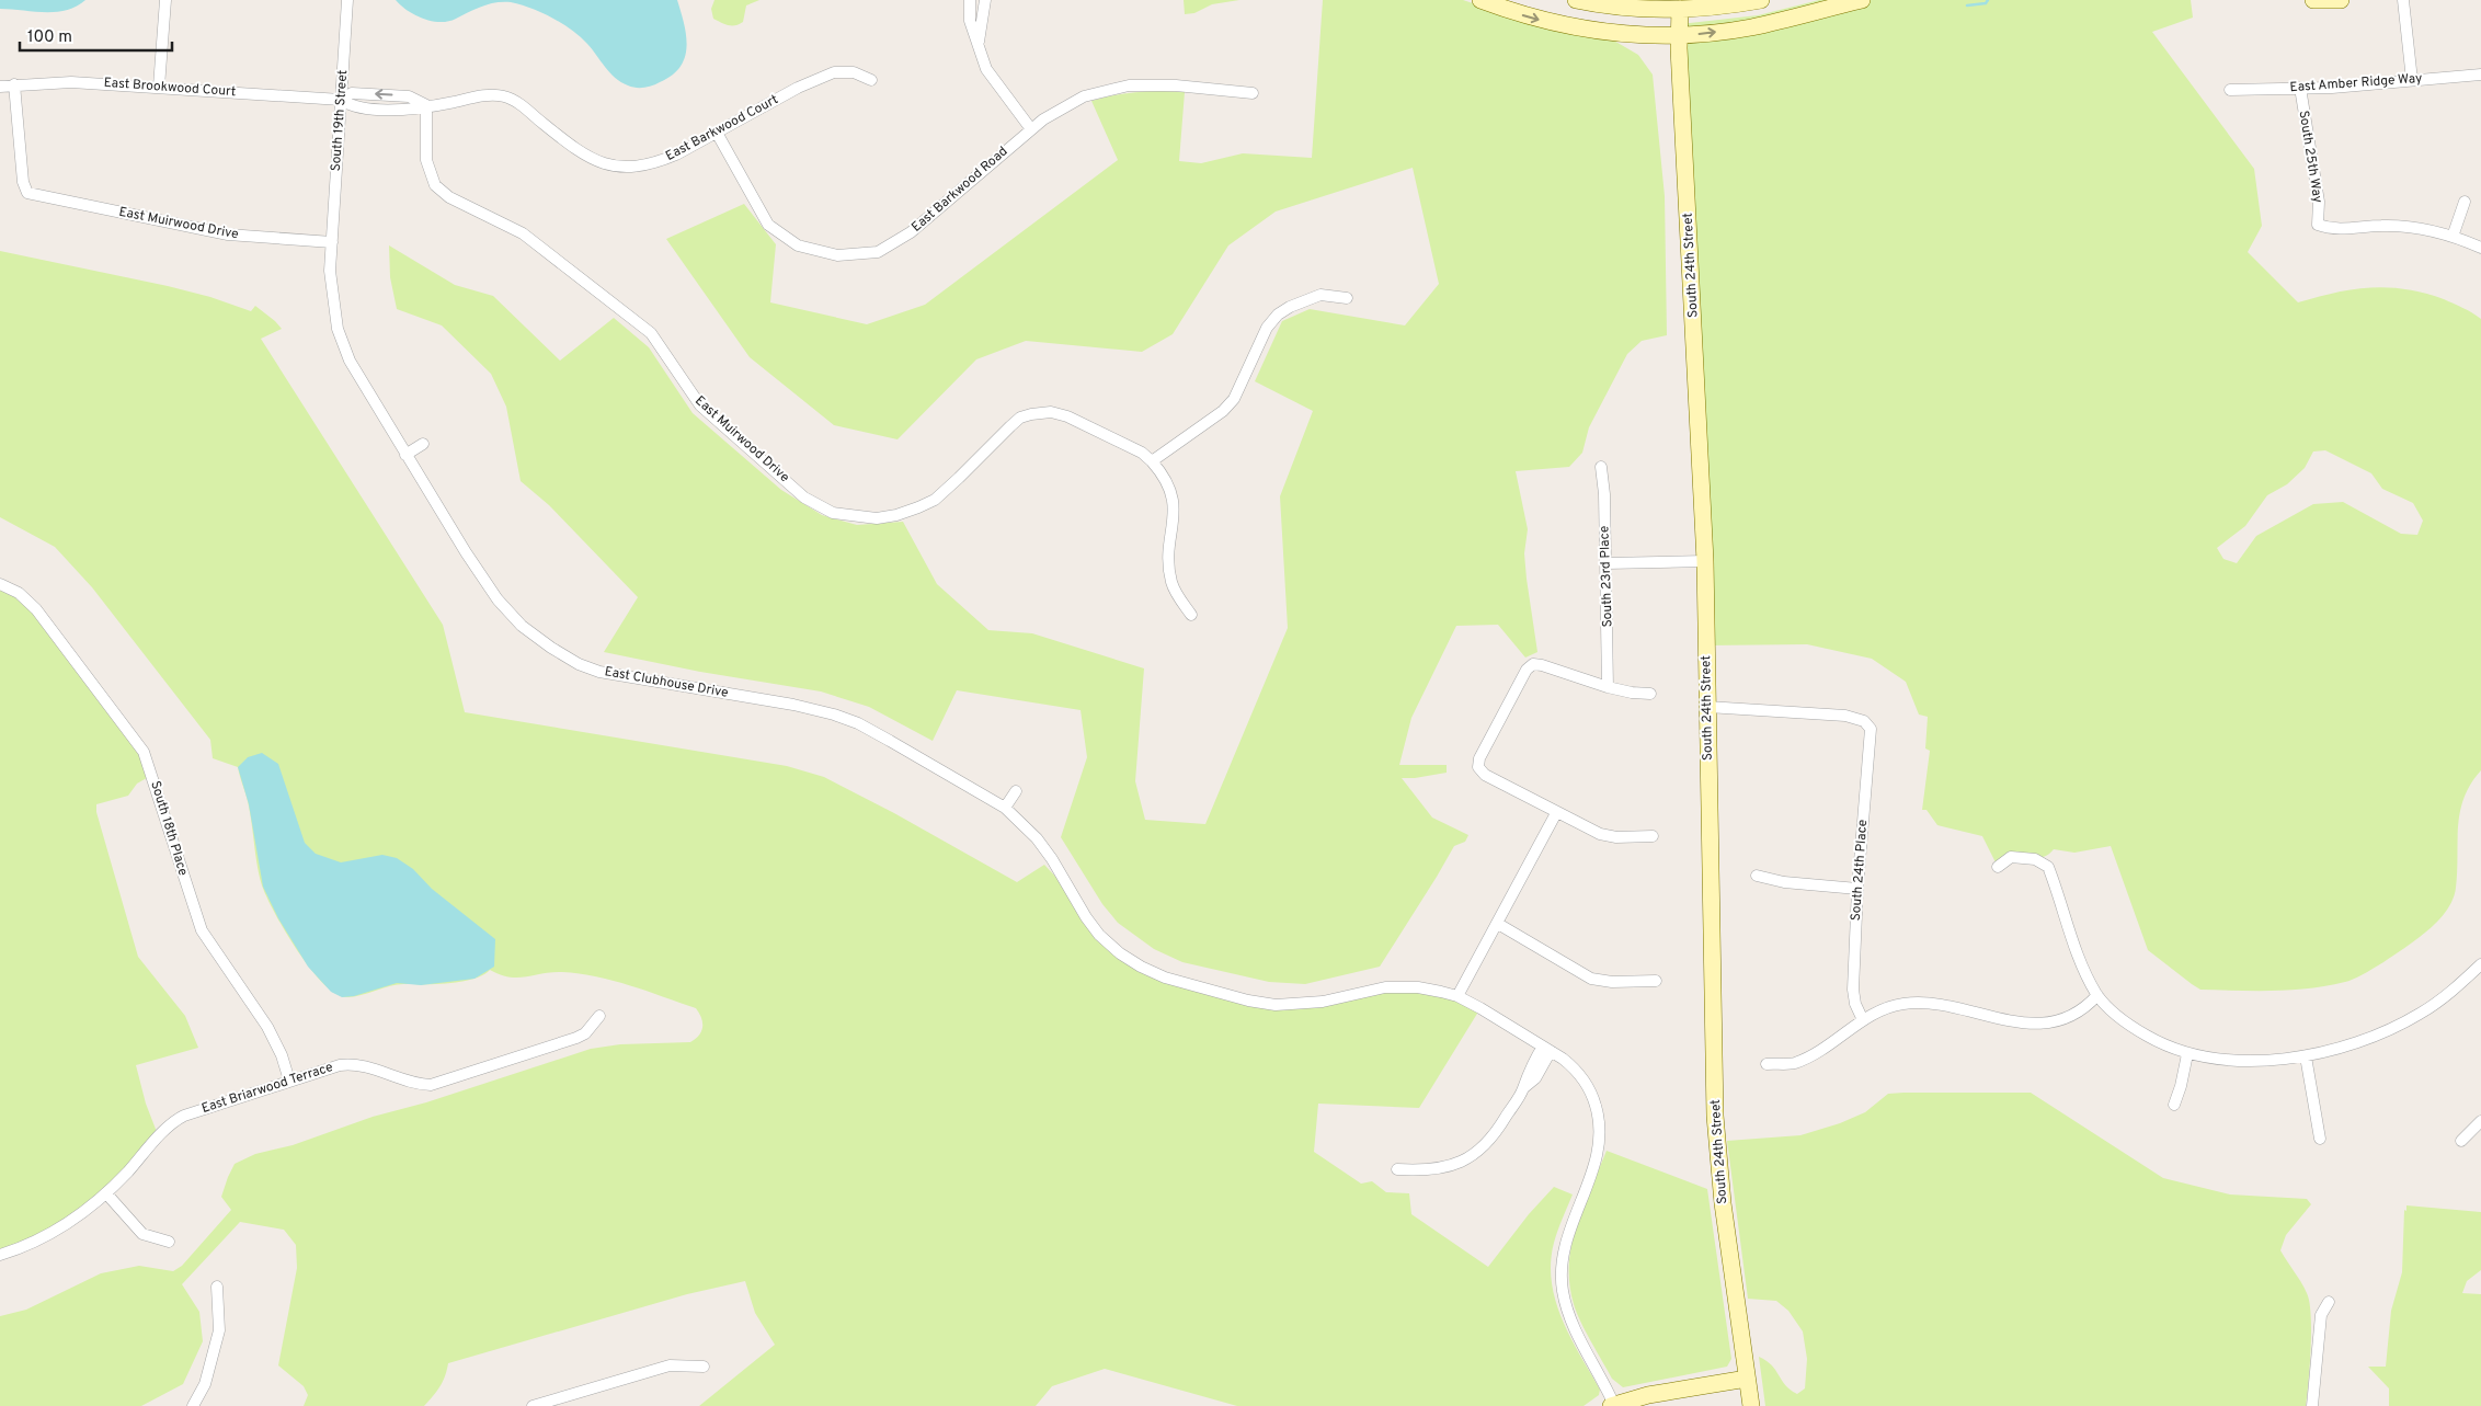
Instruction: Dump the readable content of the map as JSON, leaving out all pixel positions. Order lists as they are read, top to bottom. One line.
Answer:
{"streets":{"street":["East Amber Ridge Way","East Brookwood Court","South 19th Street","East Barkwood Court","South 25th Way","East Barkwood Road","East Muirwood Drive","South 24th Street","South 23rd Place","East Clubhouse Drive","South 18th Place","South 24th Place","East Briarwood Terrace"]},"crossings":[["East Amber Ridge Way","South 25th Way"],["East Brookwood Court","South 19th Street"],["East Brookwood Court","East Barkwood Court"],["East Brookwood Court","East Muirwood Drive"],["South 19th Street","East Barkwood Court"],["South 19th Street","East Muirwood Drive"],["South 19th Street","East Clubhouse Drive"],["East Barkwood Court","East Barkwood Road"],["East Barkwood Court","East Muirwood Drive"],["East Muirwood Drive","East Clubhouse Drive"],["South 24th Street","South 24th Place"],["South 18th Place","East Briarwood Terrace"]],"scale_bar":"100 m"}
